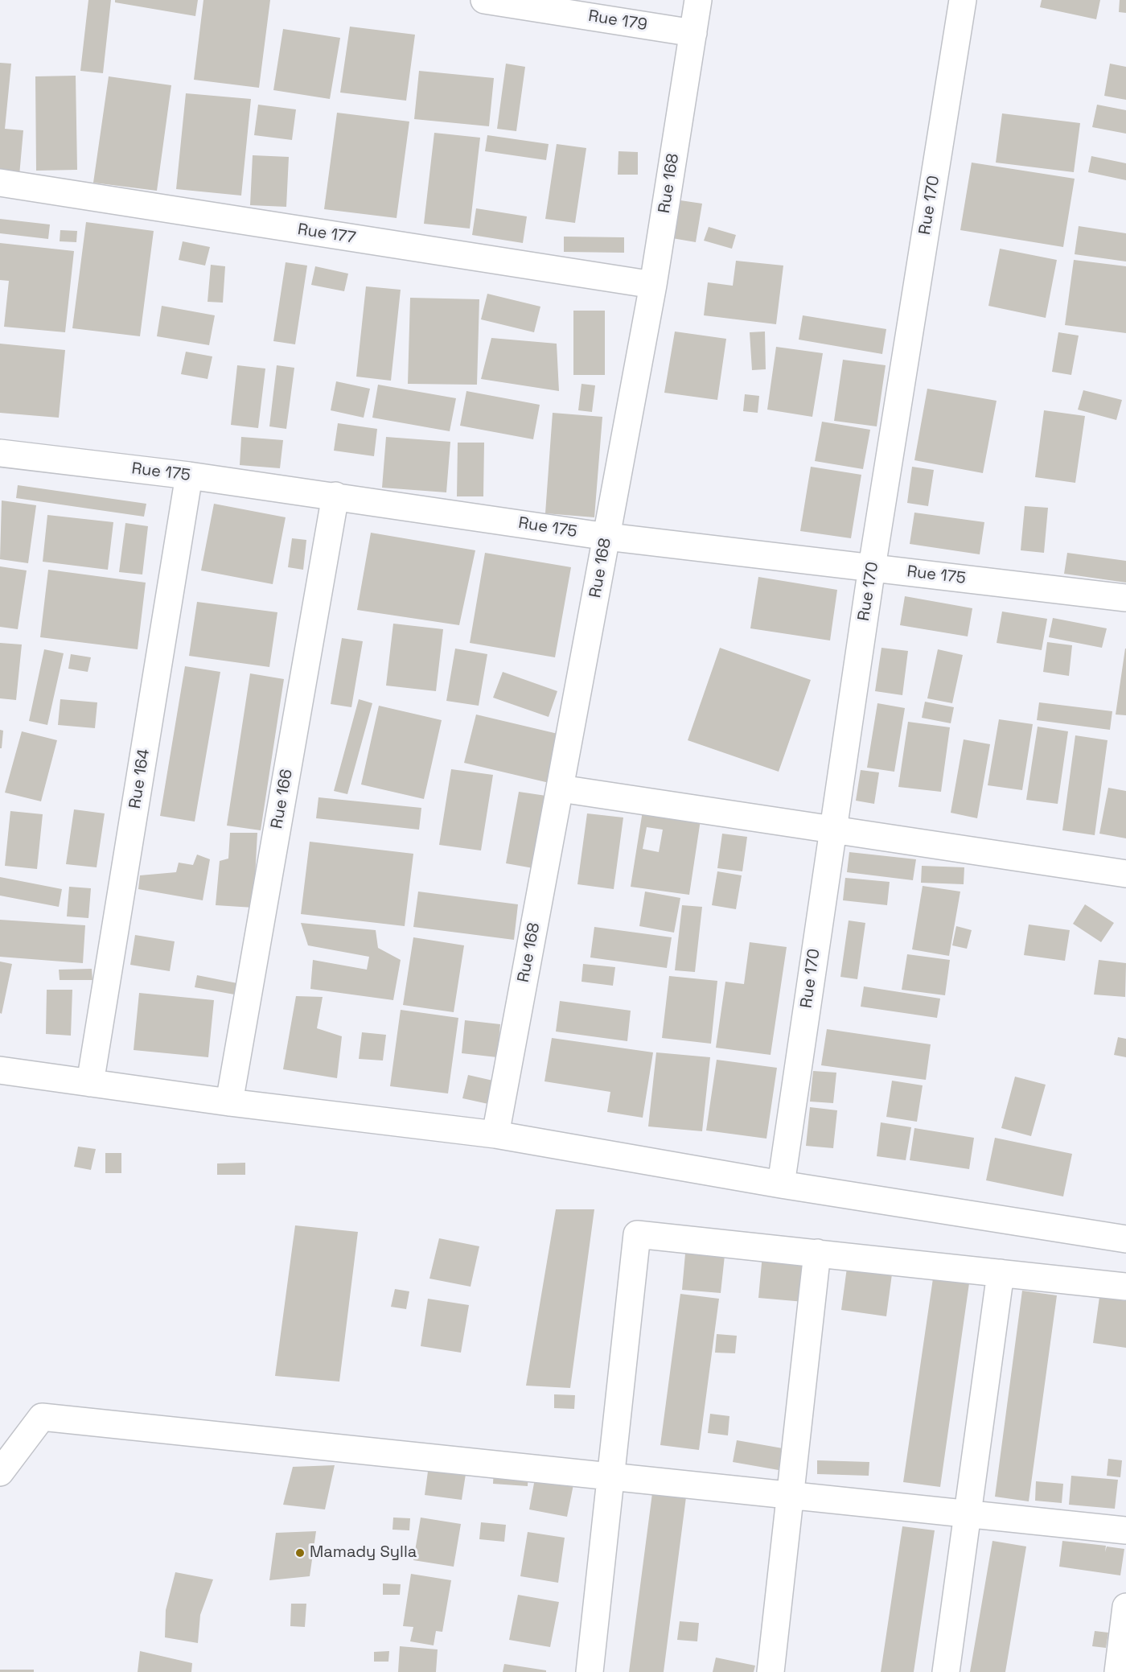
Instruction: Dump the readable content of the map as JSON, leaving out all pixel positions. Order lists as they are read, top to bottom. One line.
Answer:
{"streets":{"street":["Rue 179","Rue 168","Rue 170","Rue 177","Rue 175","Rue 164","Rue 166"]},"crossings":[["Rue 179","Rue 168"],["Rue 168","Rue 177"],["Rue 168","Rue 175"],["Rue 170","Rue 175"],["Rue 175","Rue 164"],["Rue 175","Rue 166"]],"places":["Mamady Sylla"]}
